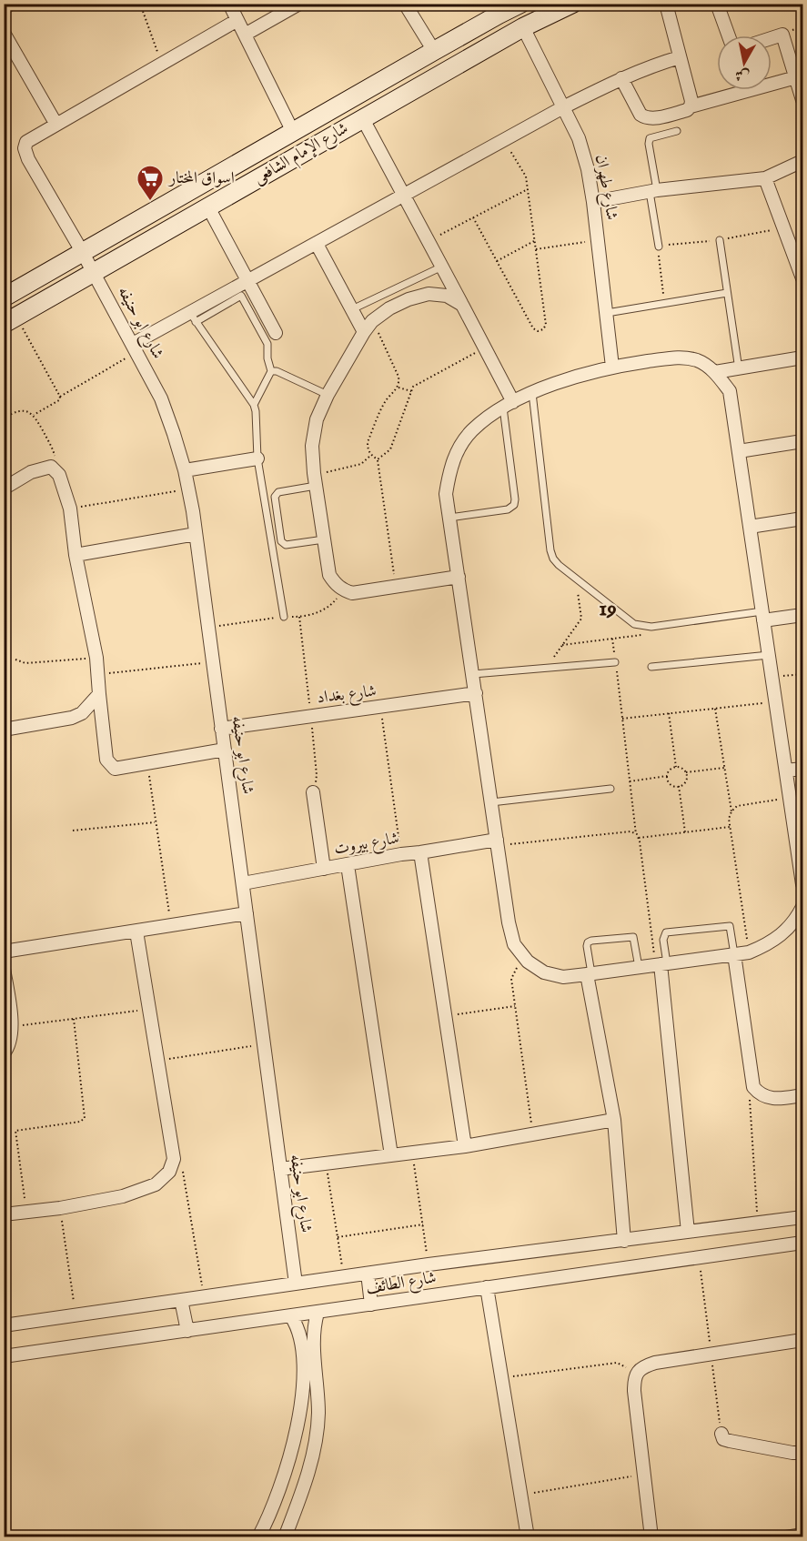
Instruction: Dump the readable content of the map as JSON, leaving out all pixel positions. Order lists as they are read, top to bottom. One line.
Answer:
{"streets":{"street":["شارع الإمام الشافعى","شارع طهران","شارع ابو حنيفه","شارع بغداد","شارع بيروت","شارع الطائف"]},"crossings":[["شارع الإمام الشافعى","شارع طهران"],["شارع الإمام الشافعى","شارع ابو حنيفه"],["شارع ابو حنيفه","شارع بغداد"],["شارع ابو حنيفه","شارع بيروت"],["شارع ابو حنيفه","شارع الطائف"]],"districts":["19"],"places":{"supermarket":["اسواق المختار"]},"north":"bottom"}
